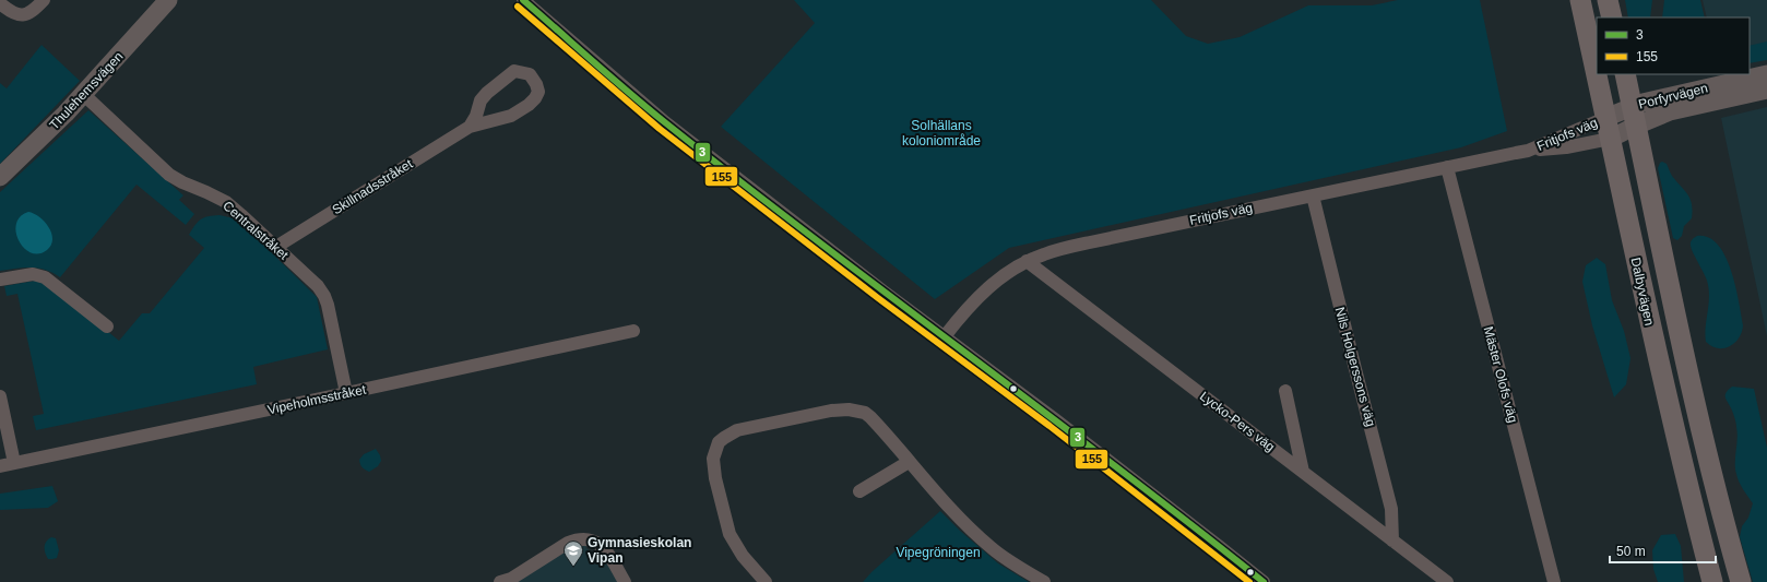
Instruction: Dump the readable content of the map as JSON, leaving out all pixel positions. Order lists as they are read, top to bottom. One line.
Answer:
{"streets":{"main road":["Dalbyvägen"],"street":["Thulehemsvägen","Porfyrvägen","Fritjofs väg","Skillnadsstråket","Centralstråket","Nils Holgerssons väg","Mäster Olofs väg","Vipeholmsstråket","Lycko-Pers väg"]},"crossings":[["Thulehemsvägen","Centralstråket"],["Porfyrvägen","Fritjofs väg"],["Porfyrvägen","Dalbyvägen"],["Fritjofs väg","Dalbyvägen"],["Fritjofs väg","Nils Holgerssons väg"],["Fritjofs väg","Mäster Olofs väg"],["Fritjofs väg","Lycko-Pers väg"],["Skillnadsstråket","Centralstråket"],["Centralstråket","Vipeholmsstråket"],["Nils Holgerssons väg","Lycko-Pers väg"]],"parks":["Solhällans koloniområde","Vipegröningen"],"places":{"school or university":["Gymnasieskolan Vipan"]},"lines":["transit line 3","transit line 155"],"legend":["3","155"],"scale_bar":"50 m"}
